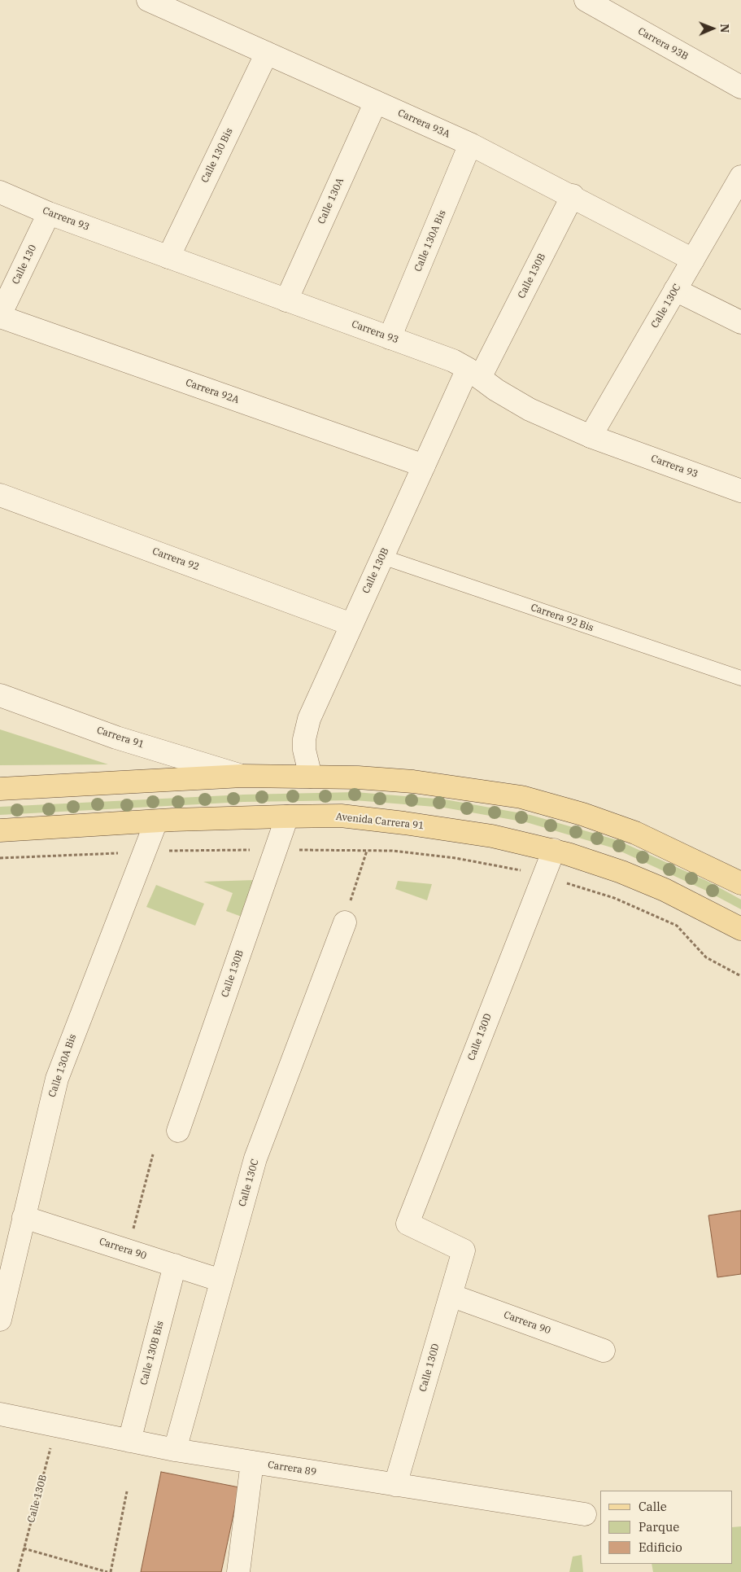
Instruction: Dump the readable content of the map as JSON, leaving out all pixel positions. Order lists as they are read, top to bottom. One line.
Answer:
{"streets":{"main road":["Avenida Carrera 91"],"street":["Carrera 93B","Carrera 93A","Calle 130 Bis","Calle 130A","Carrera 93","Calle 130A Bis","Calle 130","Calle 130B","Calle 130C","Carrera 92A","Carrera 92","Carrera 91","Calle 130D","Carrera 90","Calle 130B Bis","Carrera 89"],"lane":["Carrera 92 Bis"]},"crossings":[["Carrera 93A","Calle 130 Bis"],["Carrera 93A","Calle 130A"],["Carrera 93A","Calle 130A Bis"],["Carrera 93A","Calle 130B"],["Carrera 93A","Calle 130C"],["Calle 130 Bis","Carrera 93"],["Calle 130A","Carrera 93"],["Carrera 93","Calle 130A Bis"],["Carrera 93","Calle 130"],["Carrera 93","Calle 130B"],["Carrera 93","Calle 130C"],["Calle 130A Bis","Avenida Carrera 91"],["Calle 130A Bis","Carrera 90"],["Calle 130","Carrera 92A"],["Calle 130B","Carrera 92A"],["Calle 130B","Carrera 92"],["Calle 130B","Carrera 92 Bis"],["Calle 130B","Avenida Carrera 91"],["Calle 130B","Carrera 89"],["Calle 130C","Carrera 90"],["Calle 130C","Carrera 89"],["Avenida Carrera 91","Calle 130D"],["Calle 130D","Carrera 90"],["Calle 130D","Carrera 89"],["Carrera 90","Calle 130B Bis"],["Calle 130B Bis","Carrera 89"]],"legend":["Calle","Parque","Edificio"],"north":"right"}
